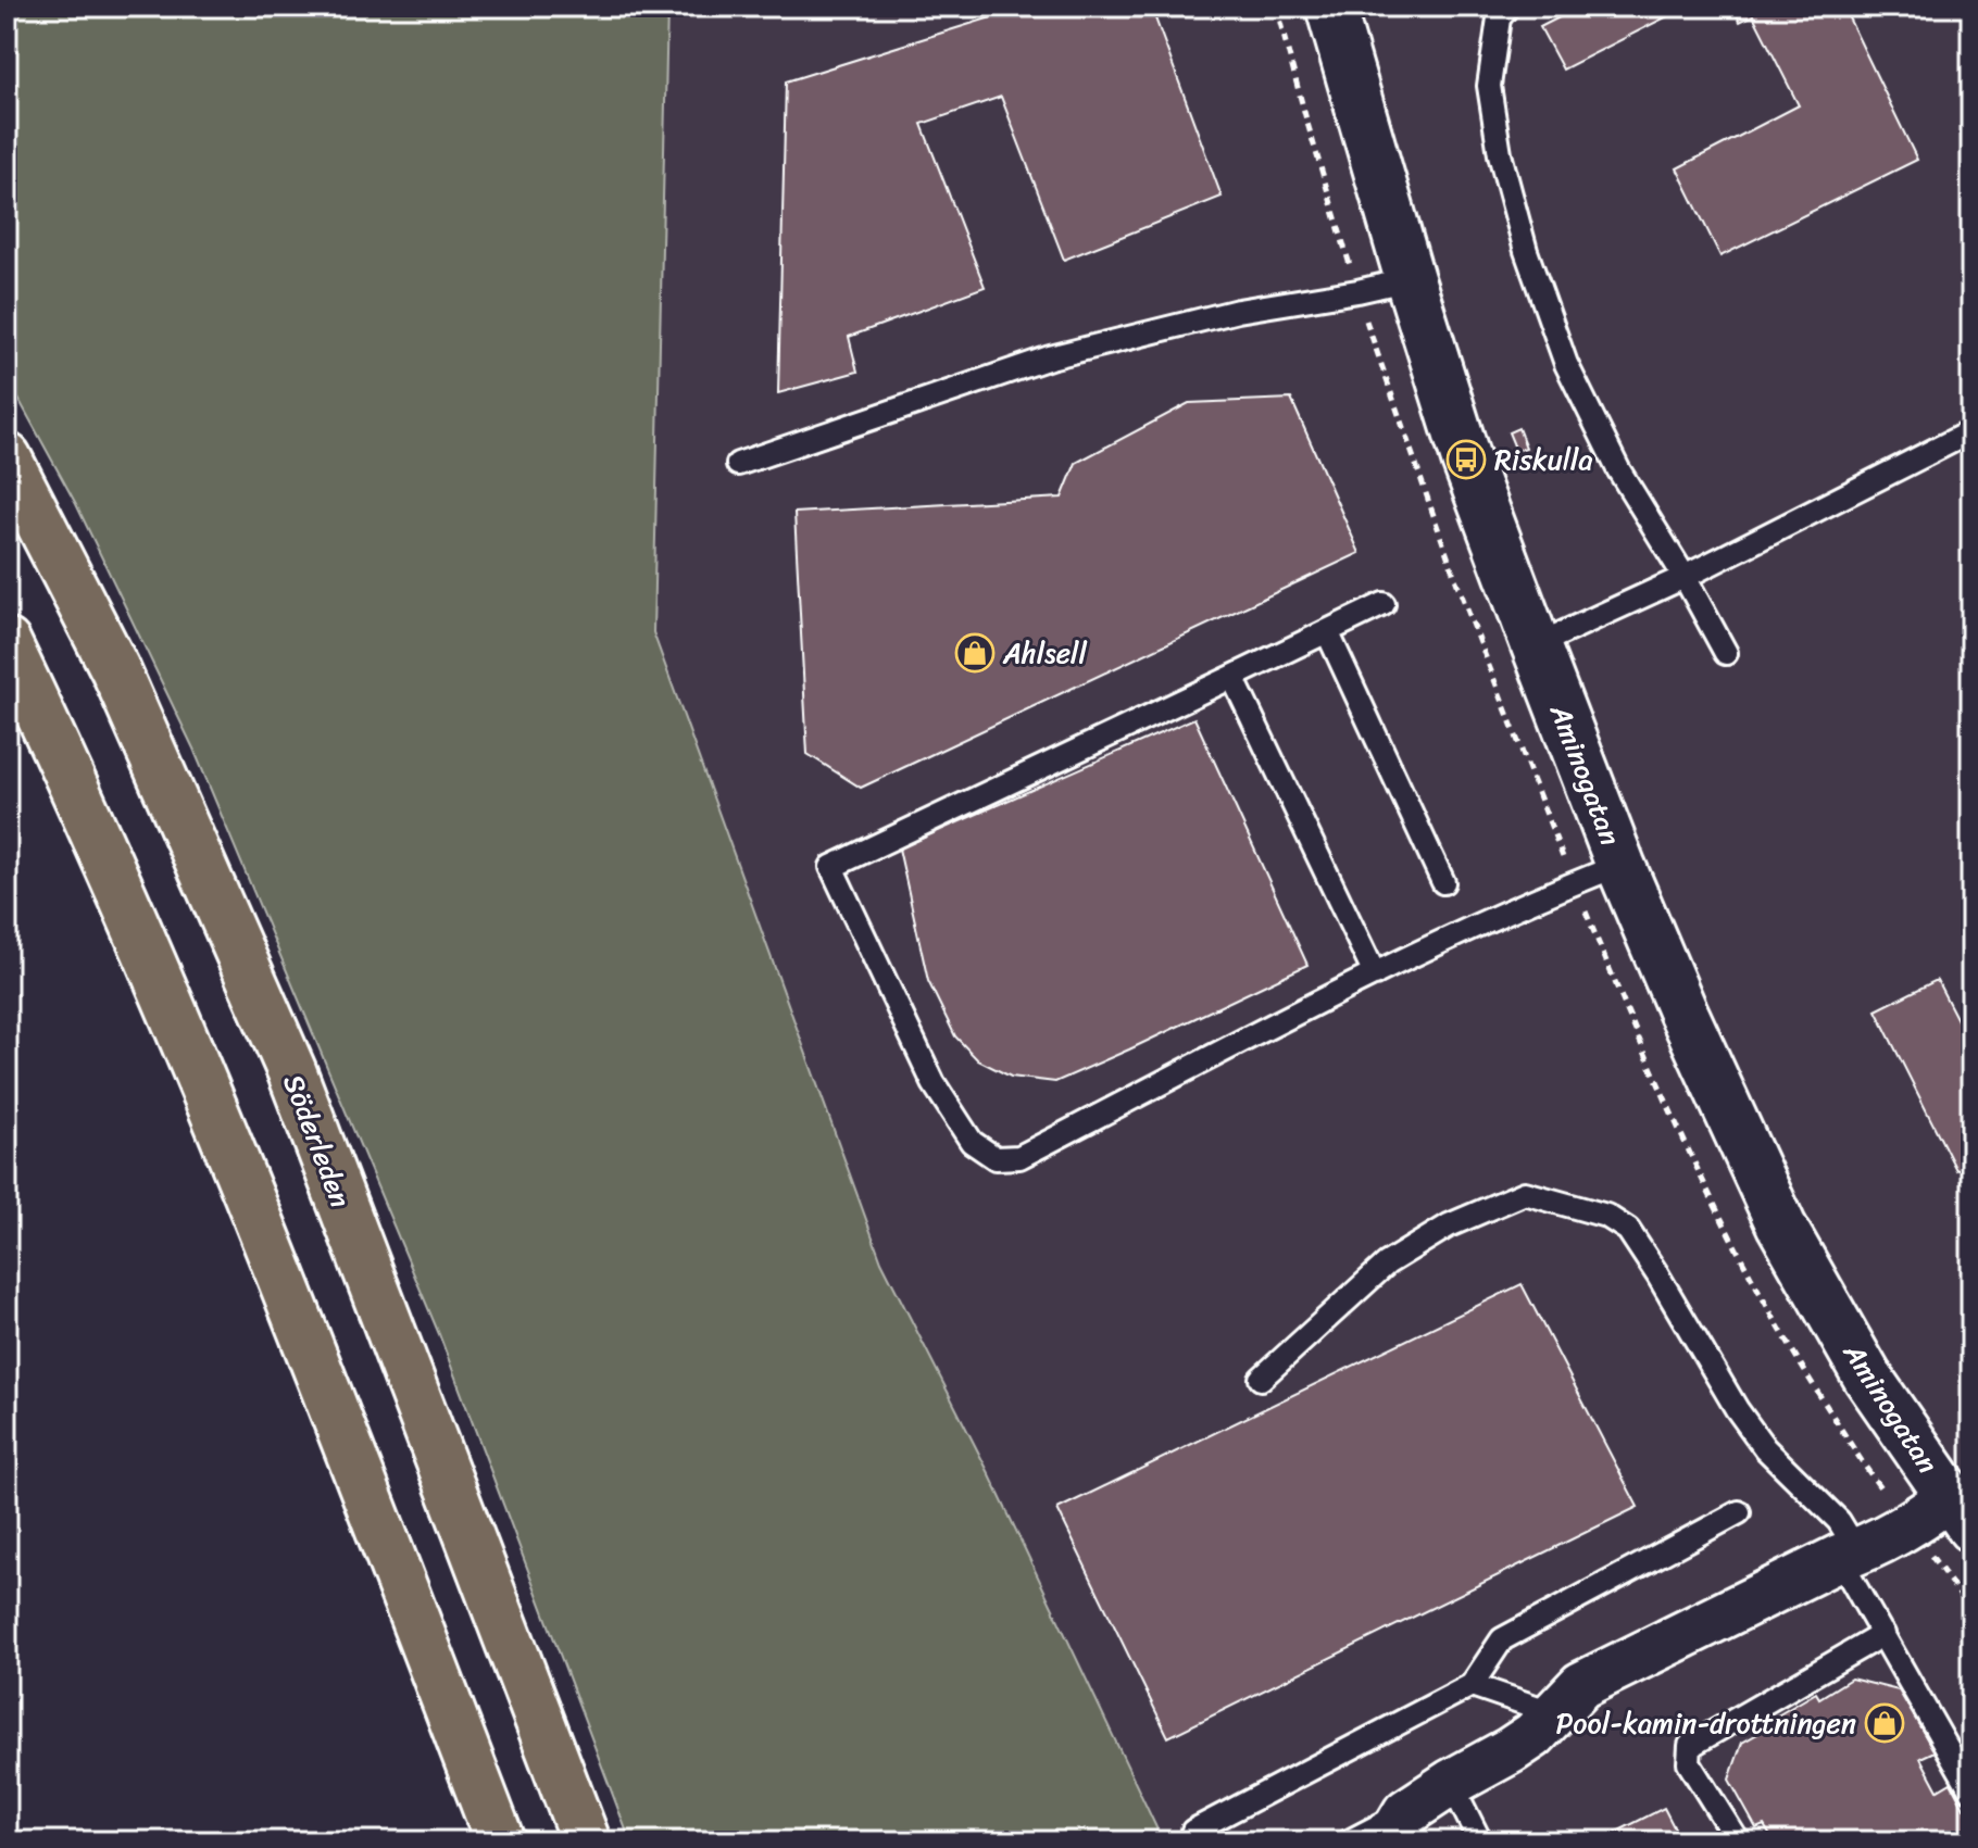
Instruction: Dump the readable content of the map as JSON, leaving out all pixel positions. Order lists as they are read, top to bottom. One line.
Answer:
{"streets":{"highway":["Söderleden"],"street":["Aminogatan"]},"places":{"bus stop":["Riskulla"],"shop":["Ahlsell","Pool-kamin-drottningen"]}}
